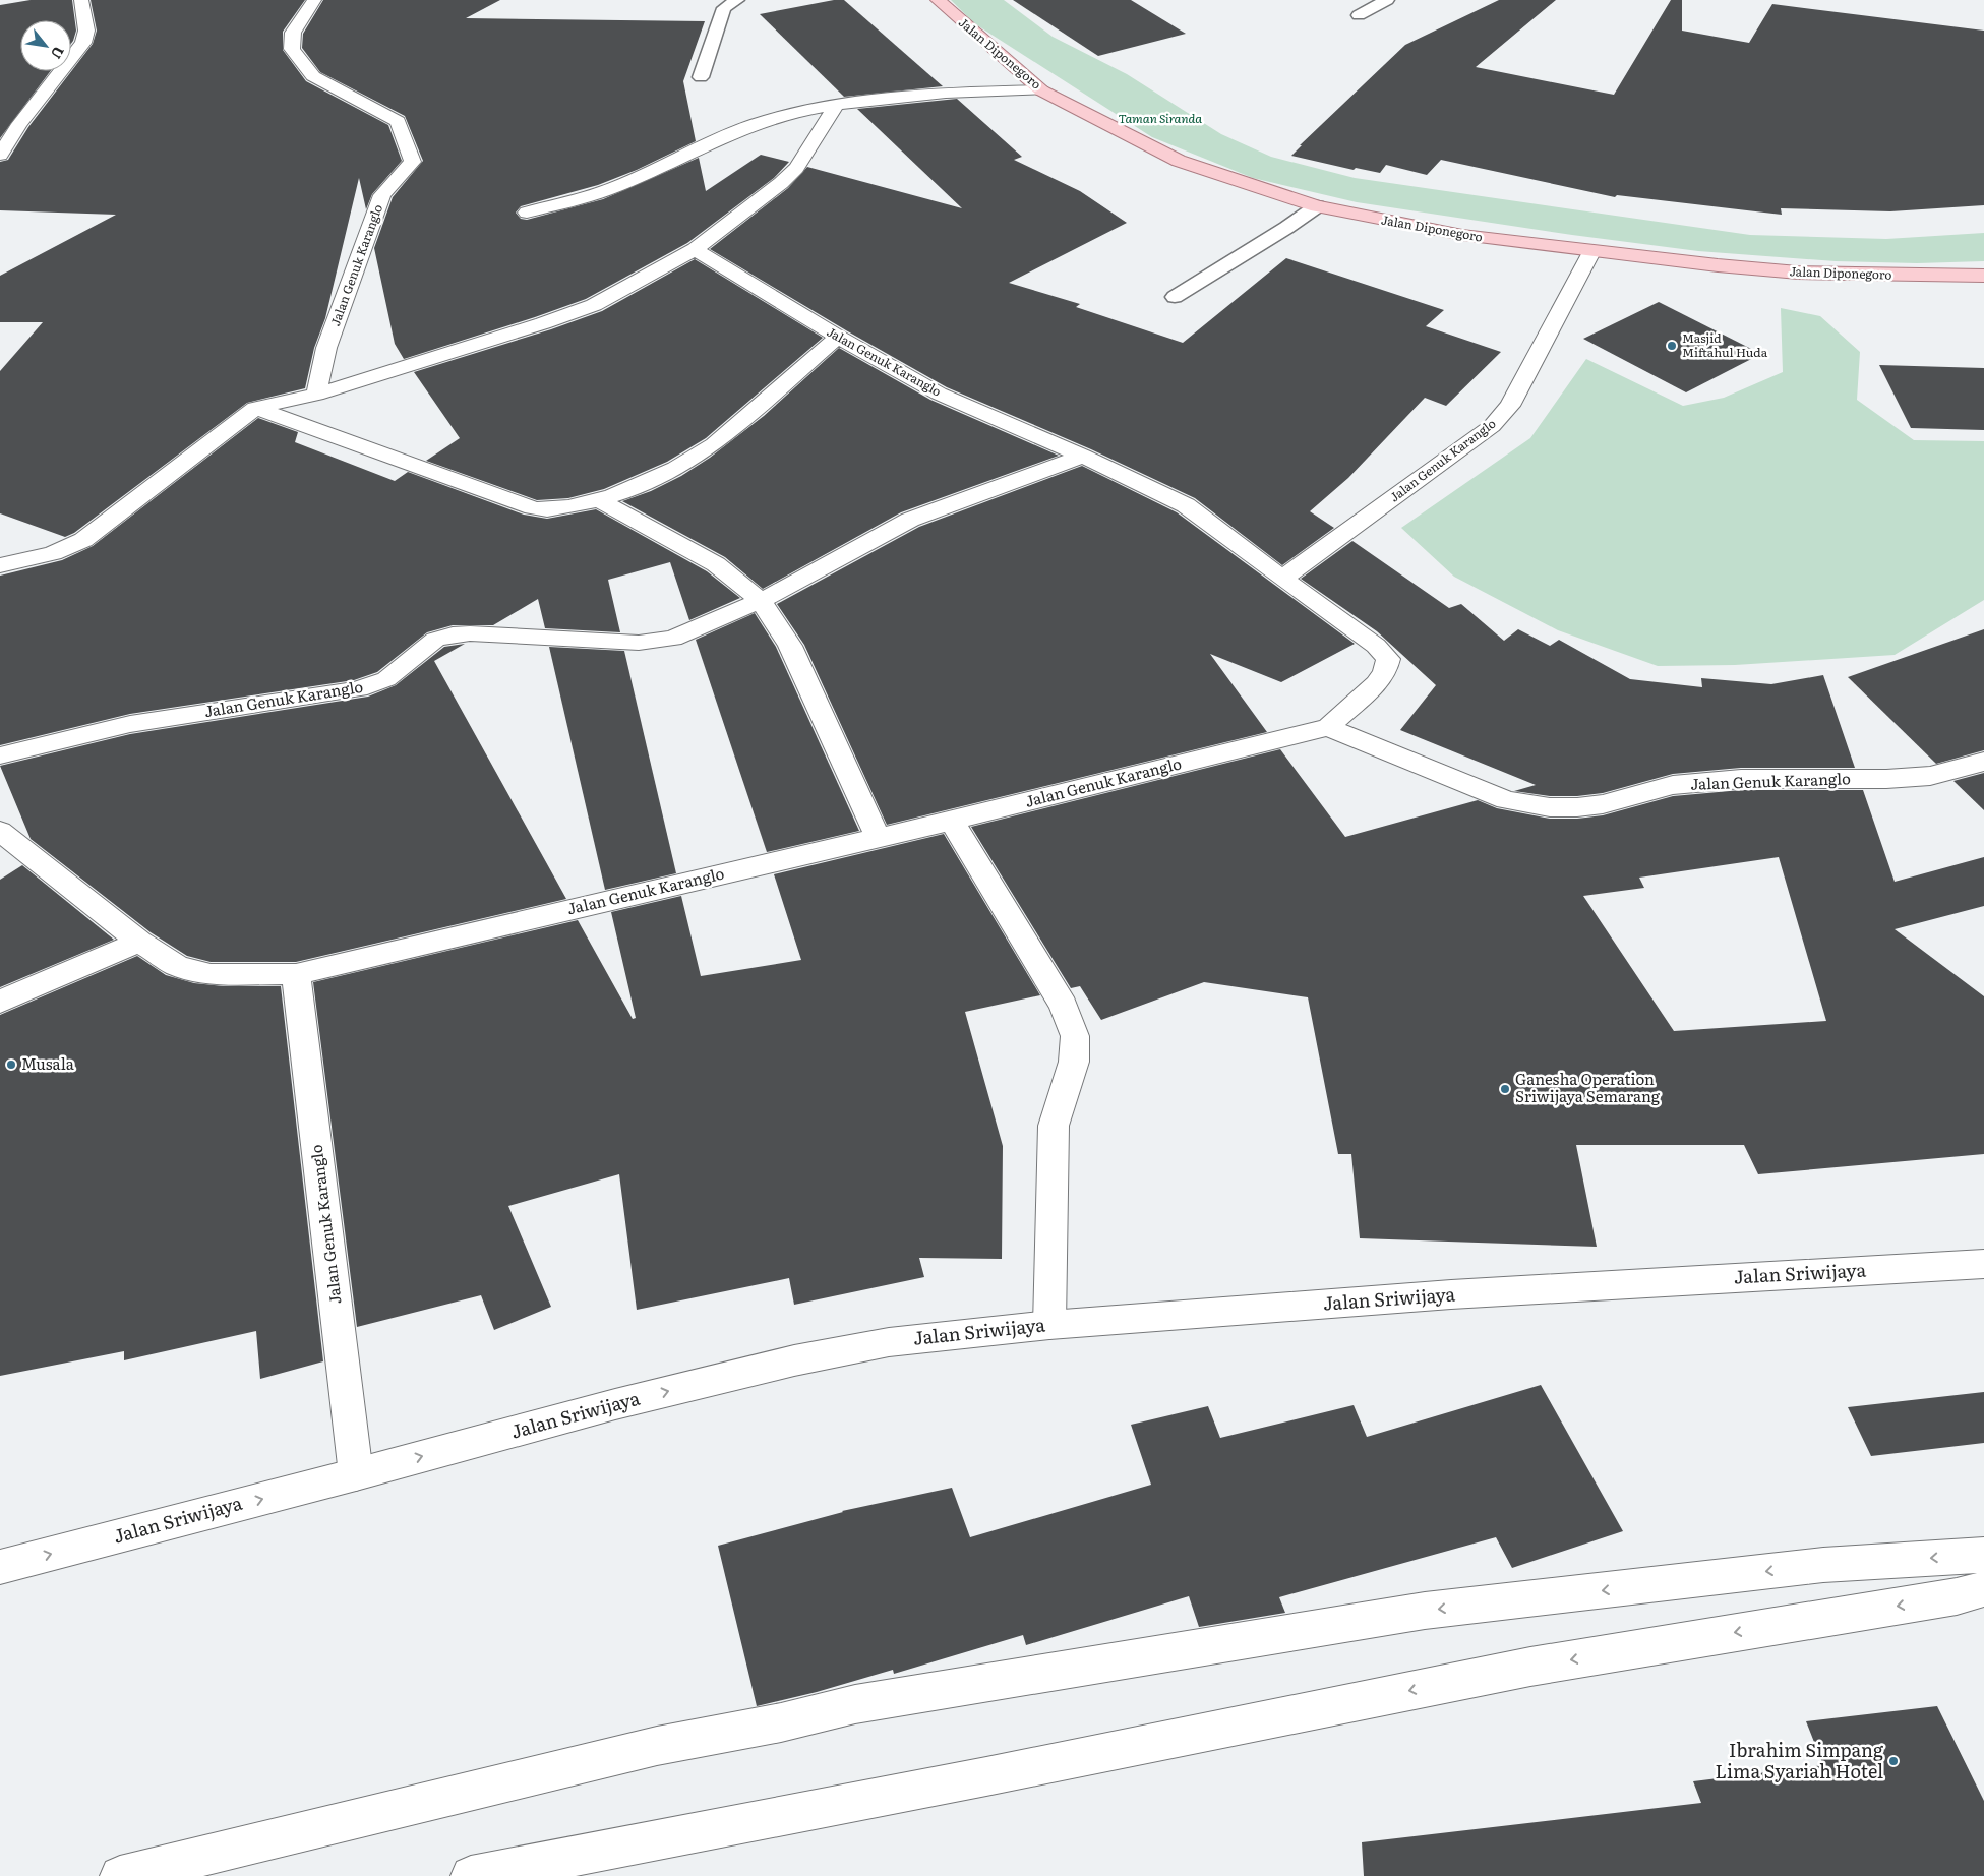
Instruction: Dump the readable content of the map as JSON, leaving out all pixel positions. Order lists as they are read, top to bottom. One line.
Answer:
{"streets":{"main road":["Jalan Diponegoro"],"street":["Jalan Genuk Karanglo","Jalan Sriwijaya"]},"crossings":[["Jalan Diponegoro","Jalan Genuk Karanglo"],["Jalan Genuk Karanglo","Jalan Sriwijaya"]],"one_way":["Jalan Sriwijaya"],"parks":["Taman Siranda"],"places":["Masjid Miftahul Huda","Musala","Ganesha Operation Sriwijaya Semarang","Ibrahim Simpang Lima Syariah Hotel"],"north":"bottom right"}
